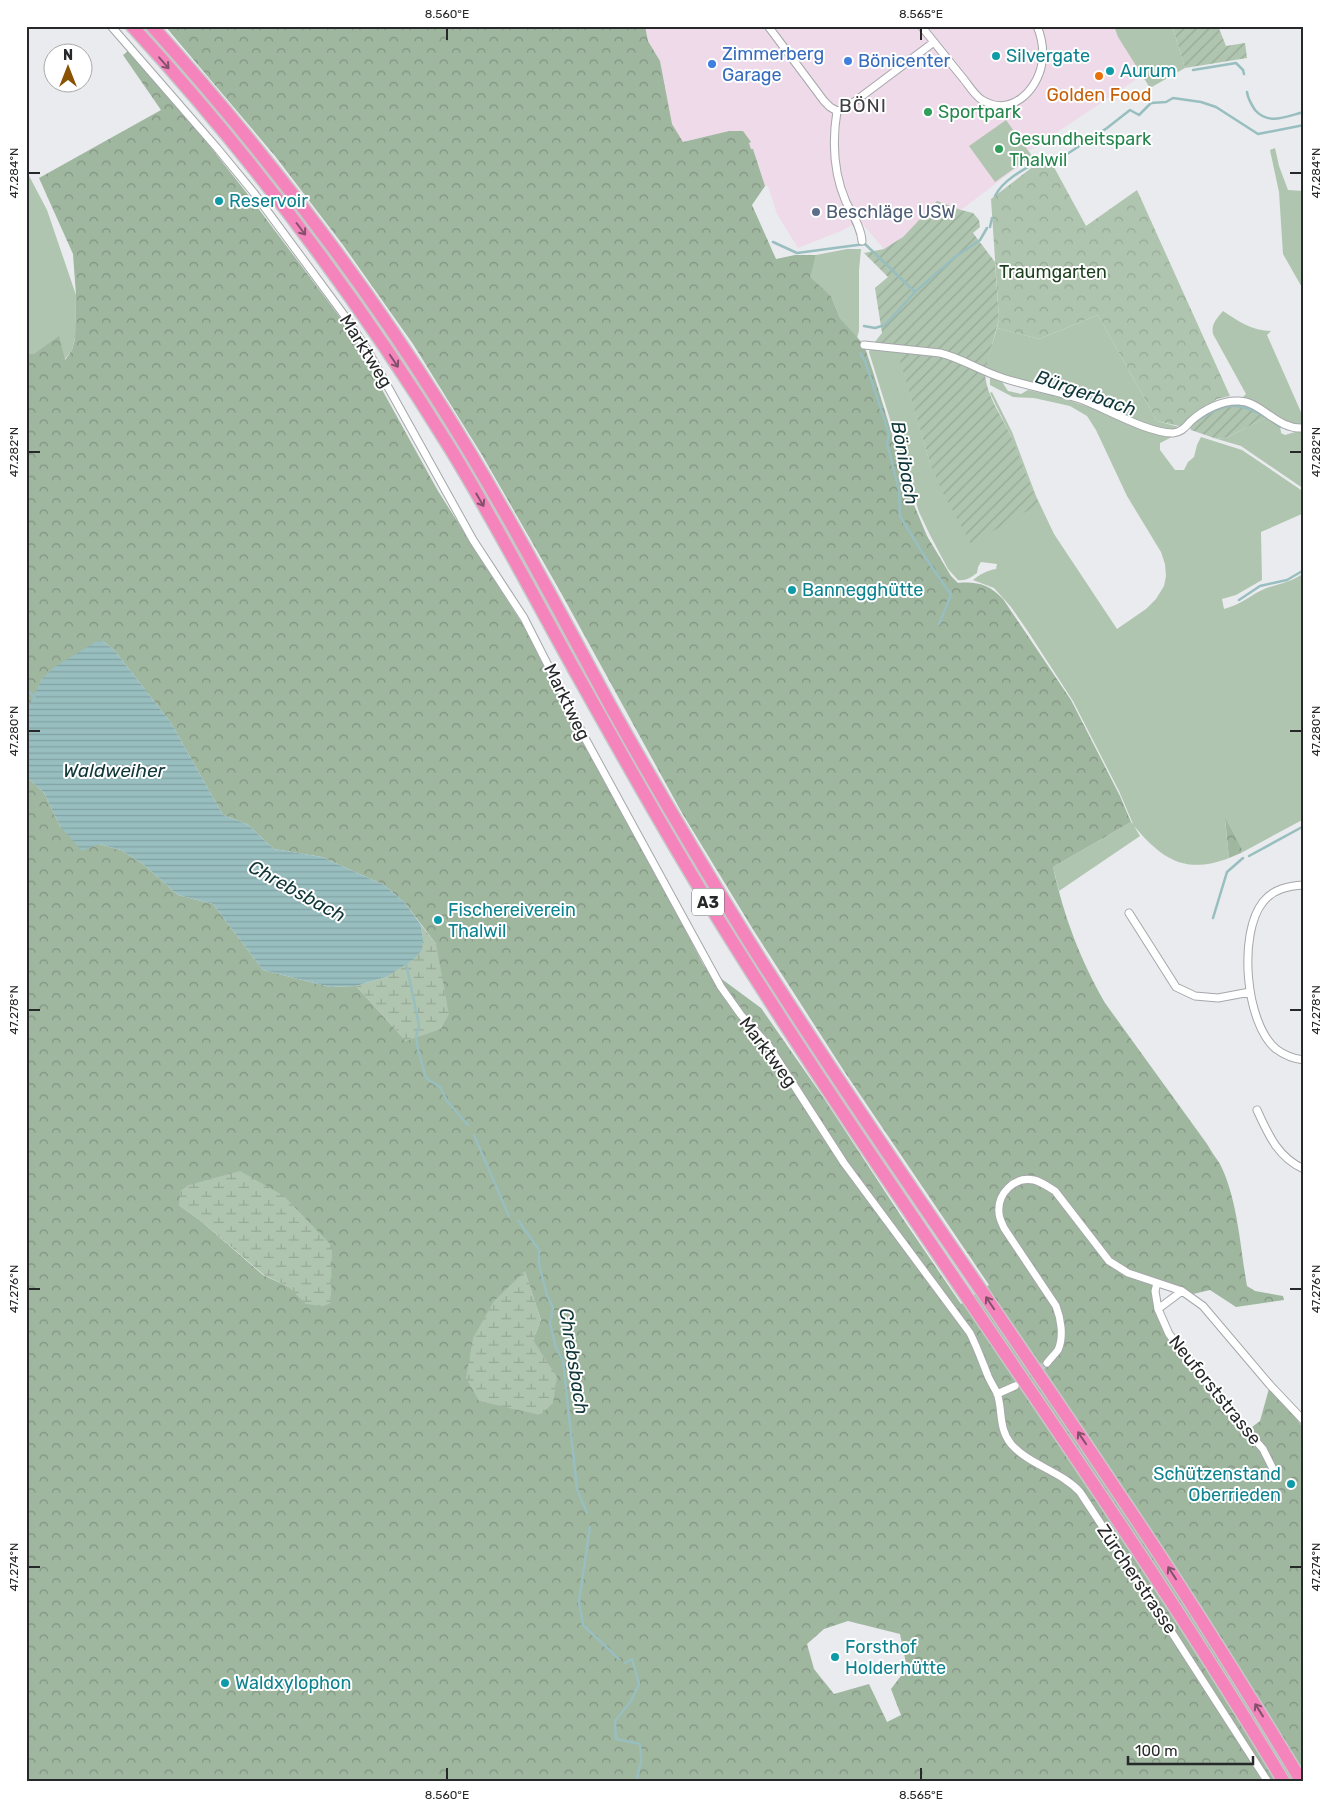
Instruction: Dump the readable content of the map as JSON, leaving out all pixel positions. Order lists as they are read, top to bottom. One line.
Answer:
{"streets":{"highway":["A3"],"street":["Marktweg","Neuforststrasse","Zürcherstrasse"]},"crossings":[["Marktweg","Zürcherstrasse"]],"districts":["BÖNI"],"water":["Bürgerbach","Bönibach","Waldweiher","Chrebsbach"],"parks":["Traumgarten"],"places":["Silvergate","Bönicenter","Zimmerberg Garage","Aurum","Golden Food","Sportpark","Gesundheitspark Thalwil","Reservoir","Beschläge USW","Bannegghütte","Fischereiverein Thalwil","Schützenstand Oberrieden","Forsthof Holderhütte","Waldxylophon"],"scale_bar":"100 m","north":"top","coordinates":["8.560°E","8.565°E","47.284°N","47.282°N","47.280°N","47.278°N","47.276°N","47.274°N"]}
